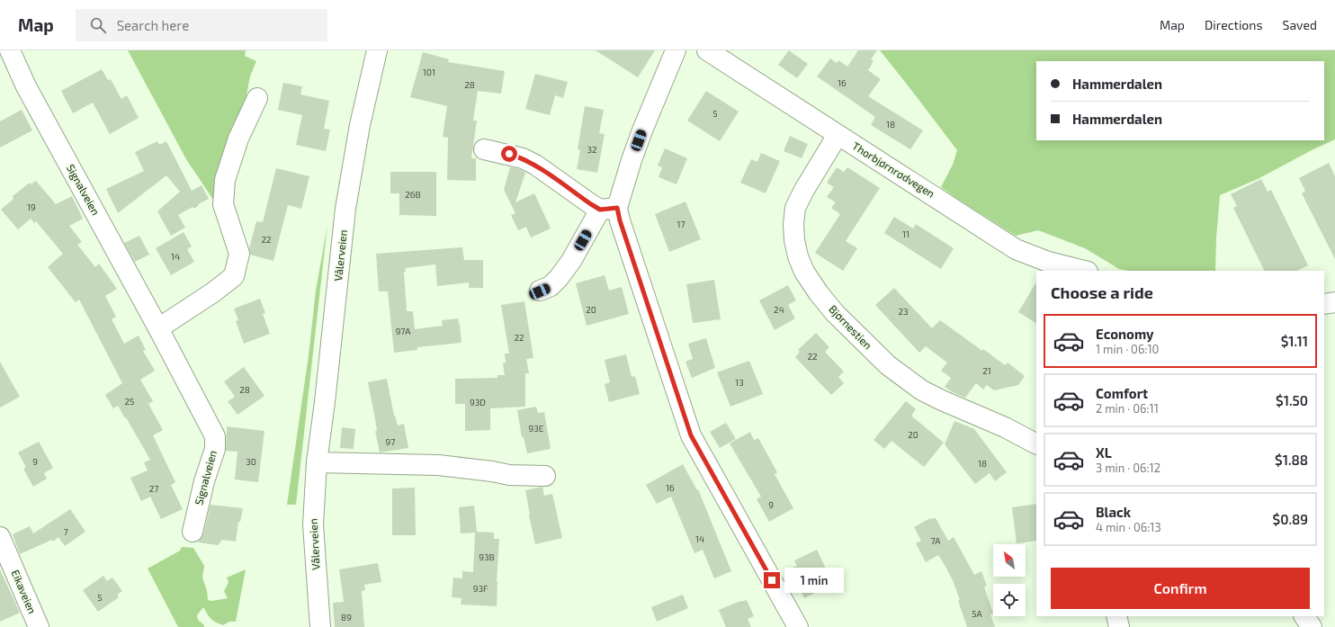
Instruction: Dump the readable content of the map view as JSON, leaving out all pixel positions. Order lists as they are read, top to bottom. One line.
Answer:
{"streets":{"street":["Thorbjørnrødvegen","Signalveien","Vålerveien","Bjørnestien","Eikaveien"]},"crossings":[["Thorbjørnrødvegen","Bjørnestien"]],"house_numbers":["101","16","28","5","18","32","26B","19","17","11","22","14","20","24","23","97A","22","22","21","13","28","25","93D","93E","20","97","9","30","18","16","27","9","7","14","7A","93B","93F","5","5A","89"],"north":"top left","page":{"header":"Map","search":"Search here","nav":["Map","Directions","Saved"],"banner":["Hammerdalen","Hammerdalen"],"heading":"Choose a ride","list":[{"name":"Economy","note":"1 min · 06:10","value":"$1.11"},{"name":"Comfort","note":"2 min · 06:11","value":"$1.50"},{"name":"XL","note":"3 min · 06:12","value":"$1.88"},{"name":"Black","note":"4 min · 06:13","value":"$0.89"}],"buttons":"Confirm","bubble":"1 min"}}
